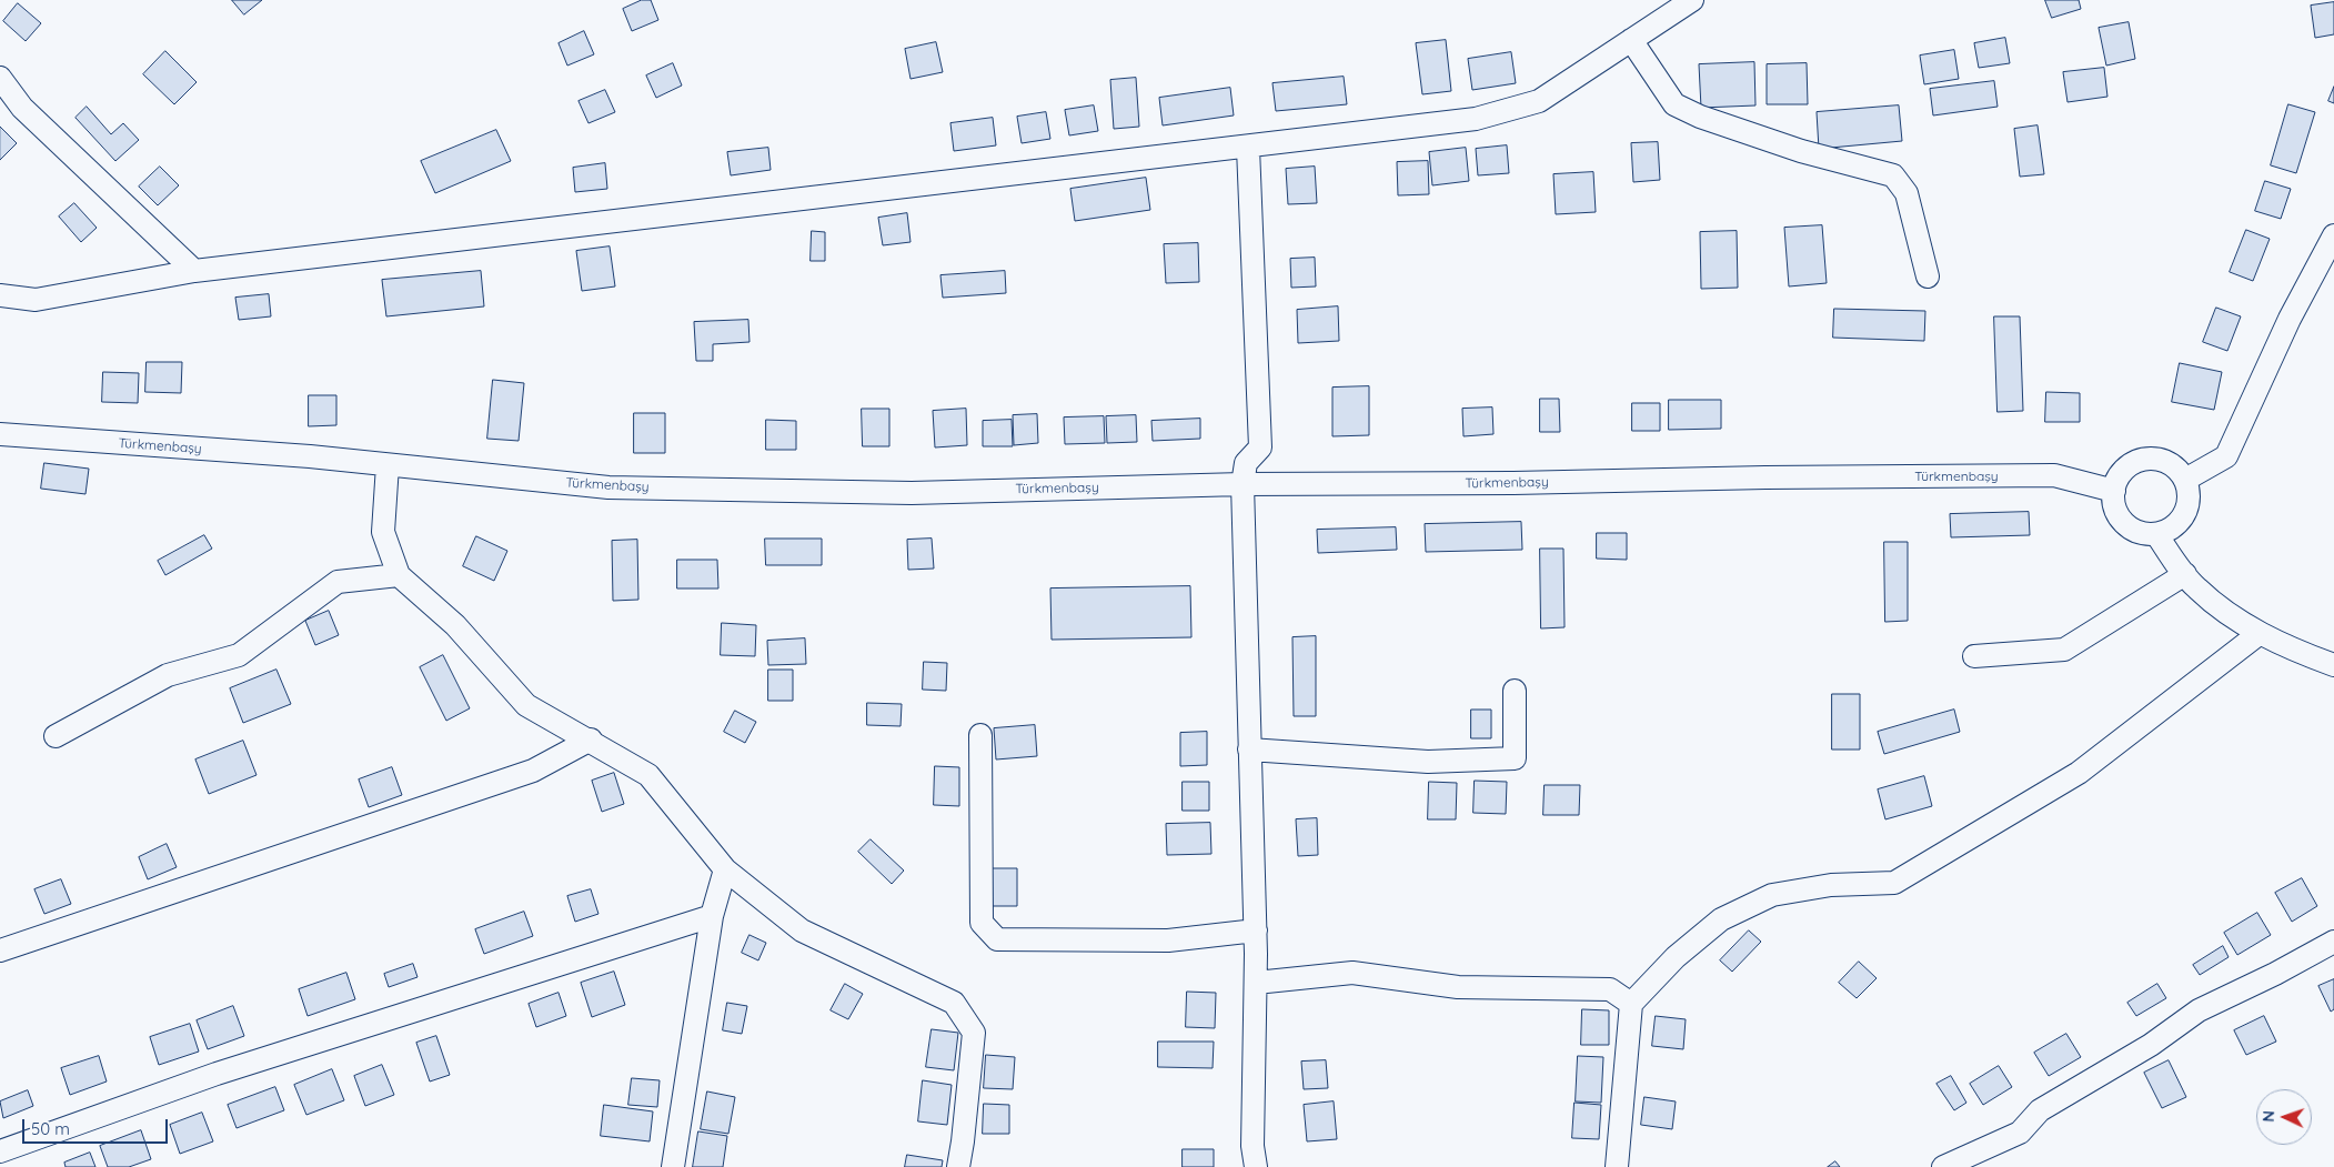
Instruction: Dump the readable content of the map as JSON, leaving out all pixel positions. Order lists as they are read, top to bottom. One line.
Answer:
{"streets":{"street":["Türkmenbaşy"]},"scale_bar":"50 m","north":"left"}
